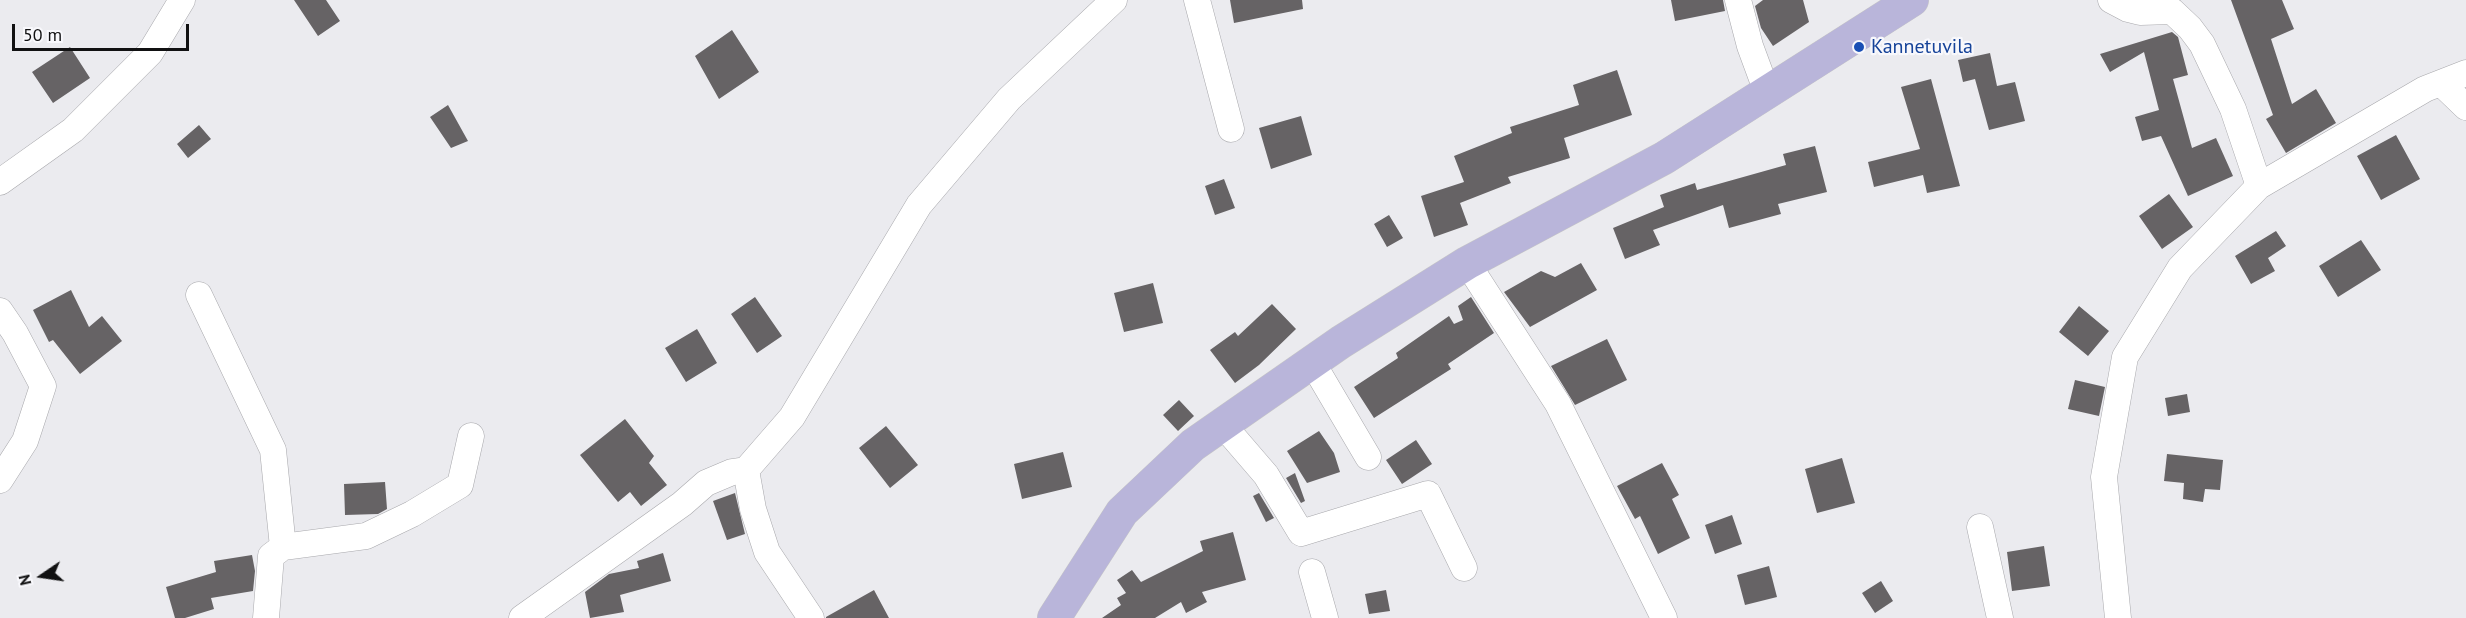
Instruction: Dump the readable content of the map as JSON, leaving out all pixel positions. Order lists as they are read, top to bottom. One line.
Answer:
{"places":["Kannetuvila"],"scale_bar":"50 m","north":"left"}
